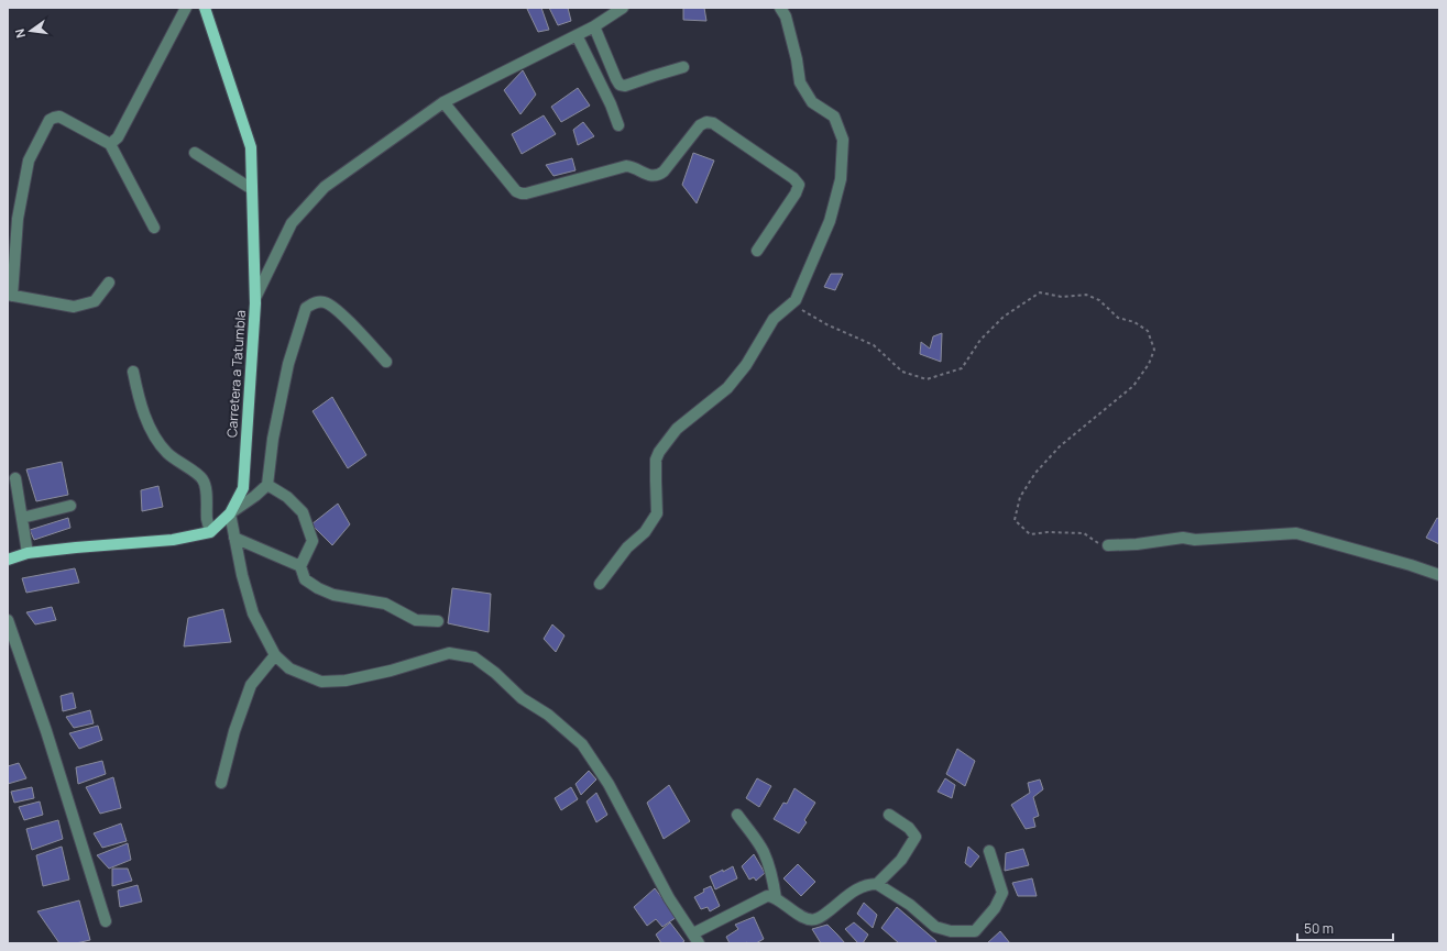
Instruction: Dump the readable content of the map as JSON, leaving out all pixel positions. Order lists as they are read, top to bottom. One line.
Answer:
{"streets":{"main road":["Carretera a Tatumbla"]},"scale_bar":"50 m","north":"left"}
